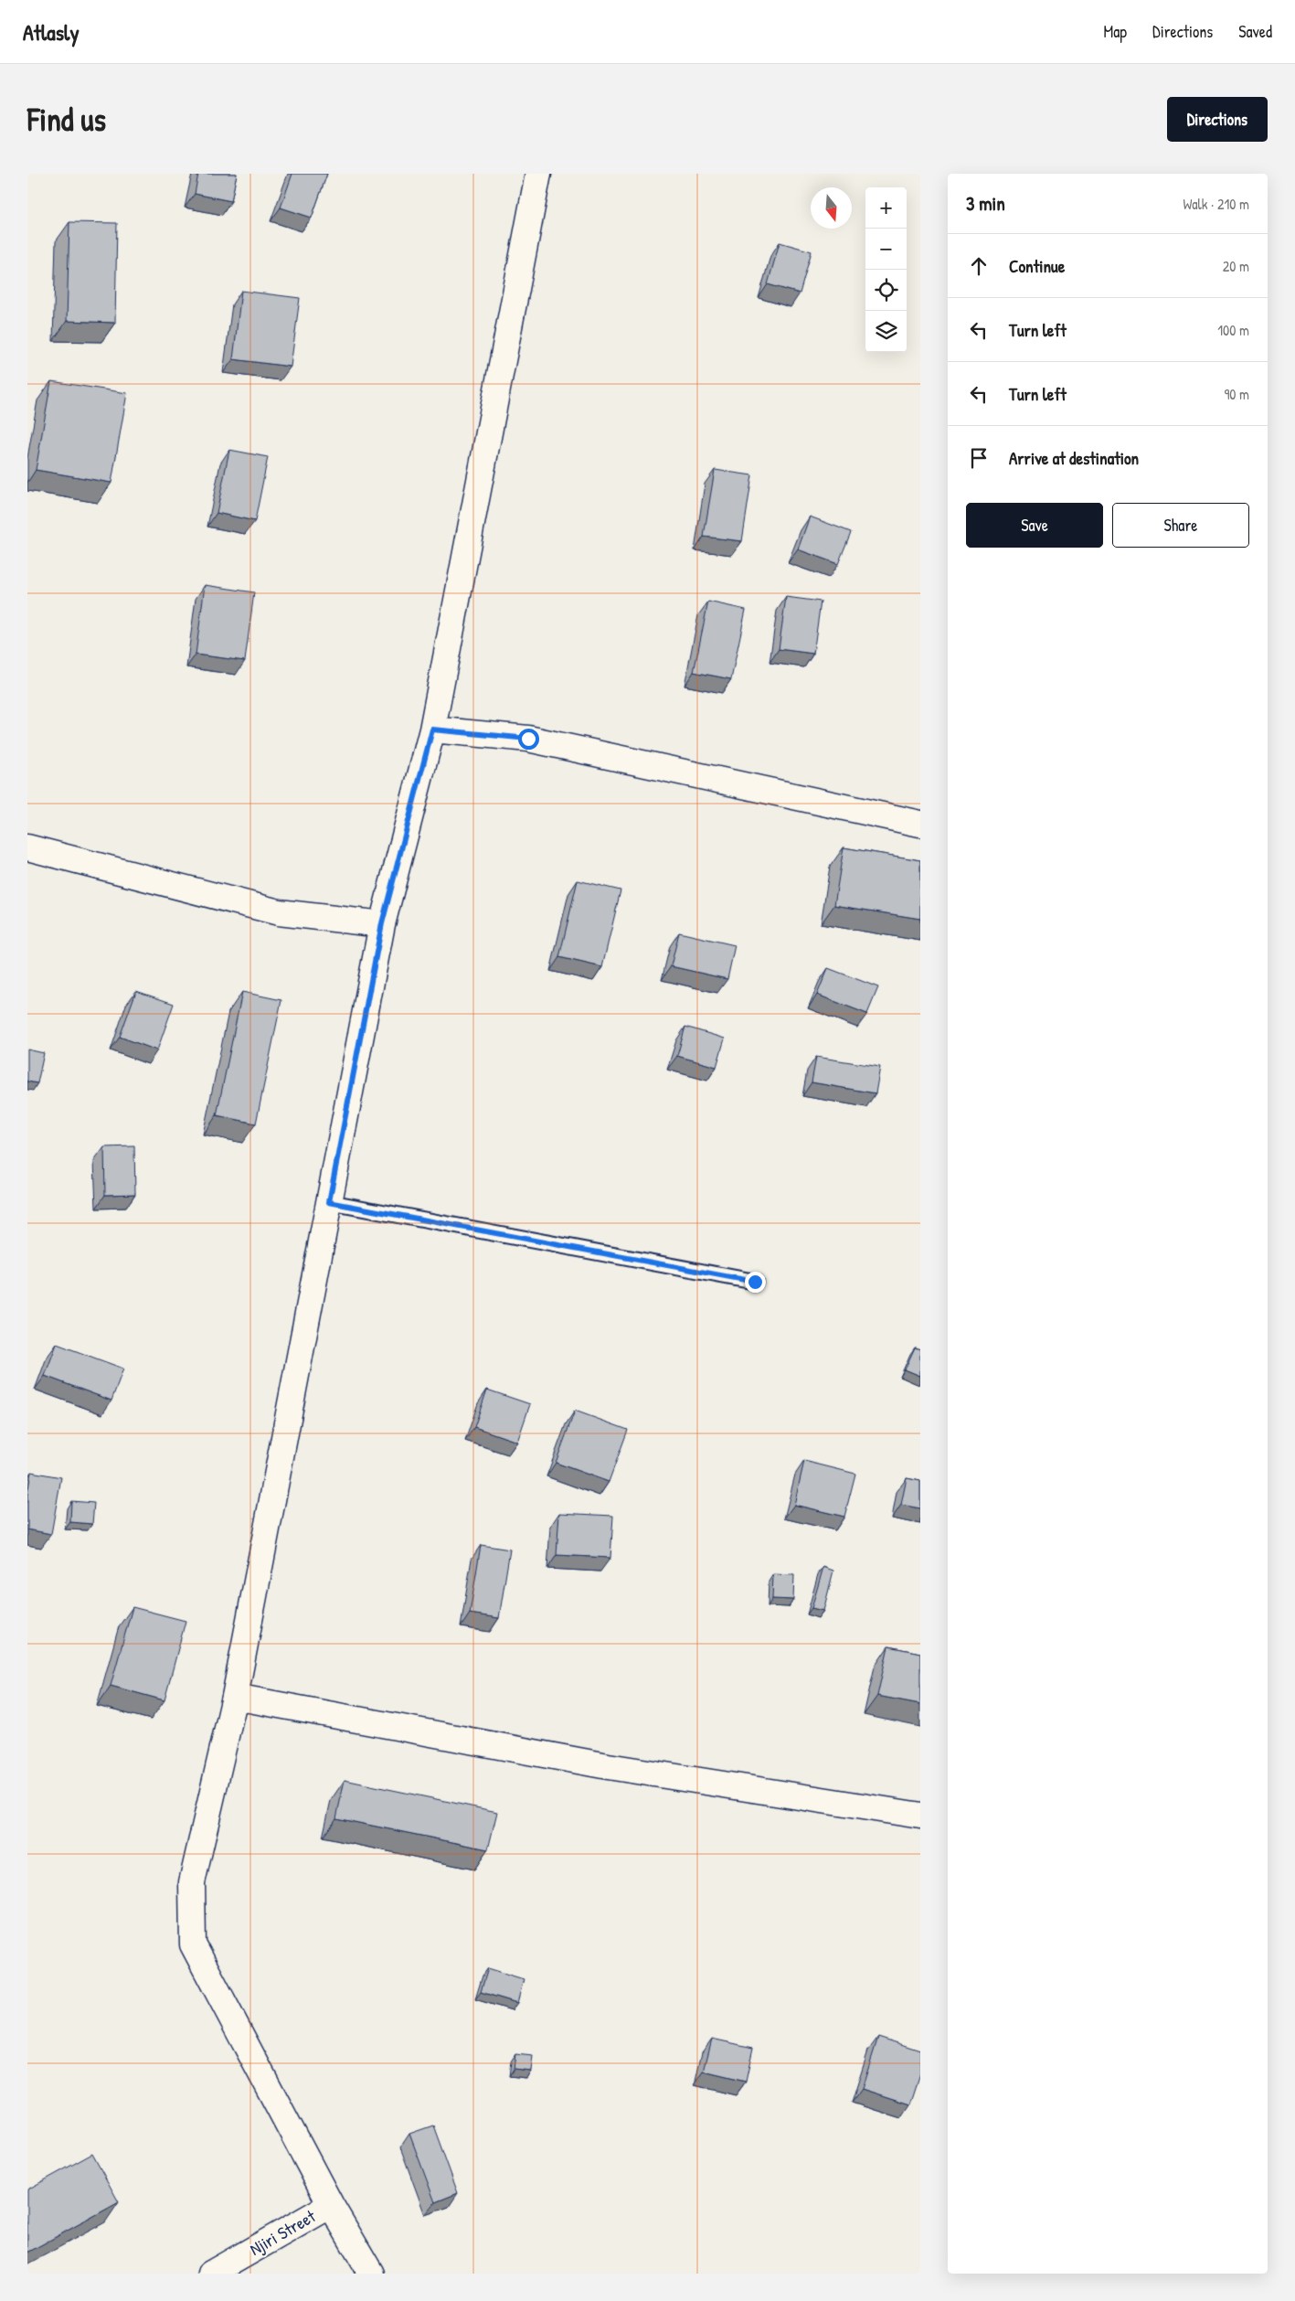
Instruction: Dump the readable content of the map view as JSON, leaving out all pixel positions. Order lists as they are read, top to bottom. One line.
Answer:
{"streets":{"street":["Njiri Street"]},"north":"bottom","page":{"header":"Atlasly","nav":["Map","Directions","Saved"],"buttons":["Directions",["Save","Share"]],"title":"Find us","heading":["3 min","Walk · 210 m"],"map_buttons":["+","−"],"list":[["Continue","20 m"],["Turn left","100 m"],["Turn left","90 m"],"Arrive at destination"]}}
